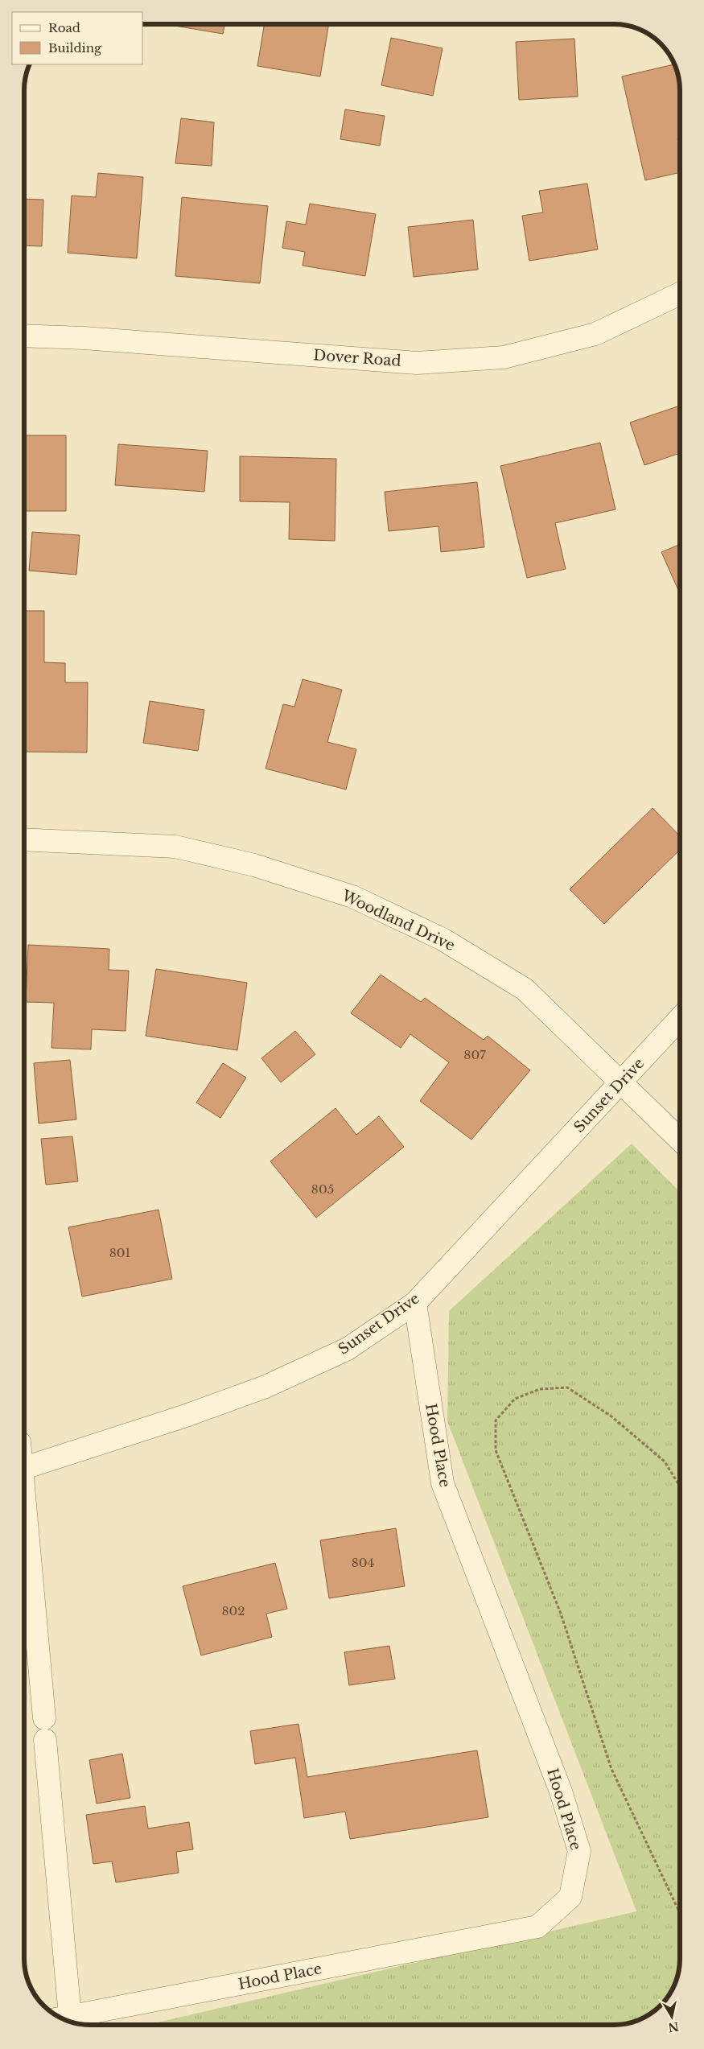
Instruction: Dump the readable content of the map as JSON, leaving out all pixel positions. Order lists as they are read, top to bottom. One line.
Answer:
{"streets":{"street":["Dover Road","Woodland Drive","Sunset Drive","Hood Place"]},"crossings":[["Woodland Drive","Sunset Drive"],["Sunset Drive","Hood Place"]],"house_numbers":["807","805","801","804","802"],"legend":["Road","Building"],"north":"bottom"}
